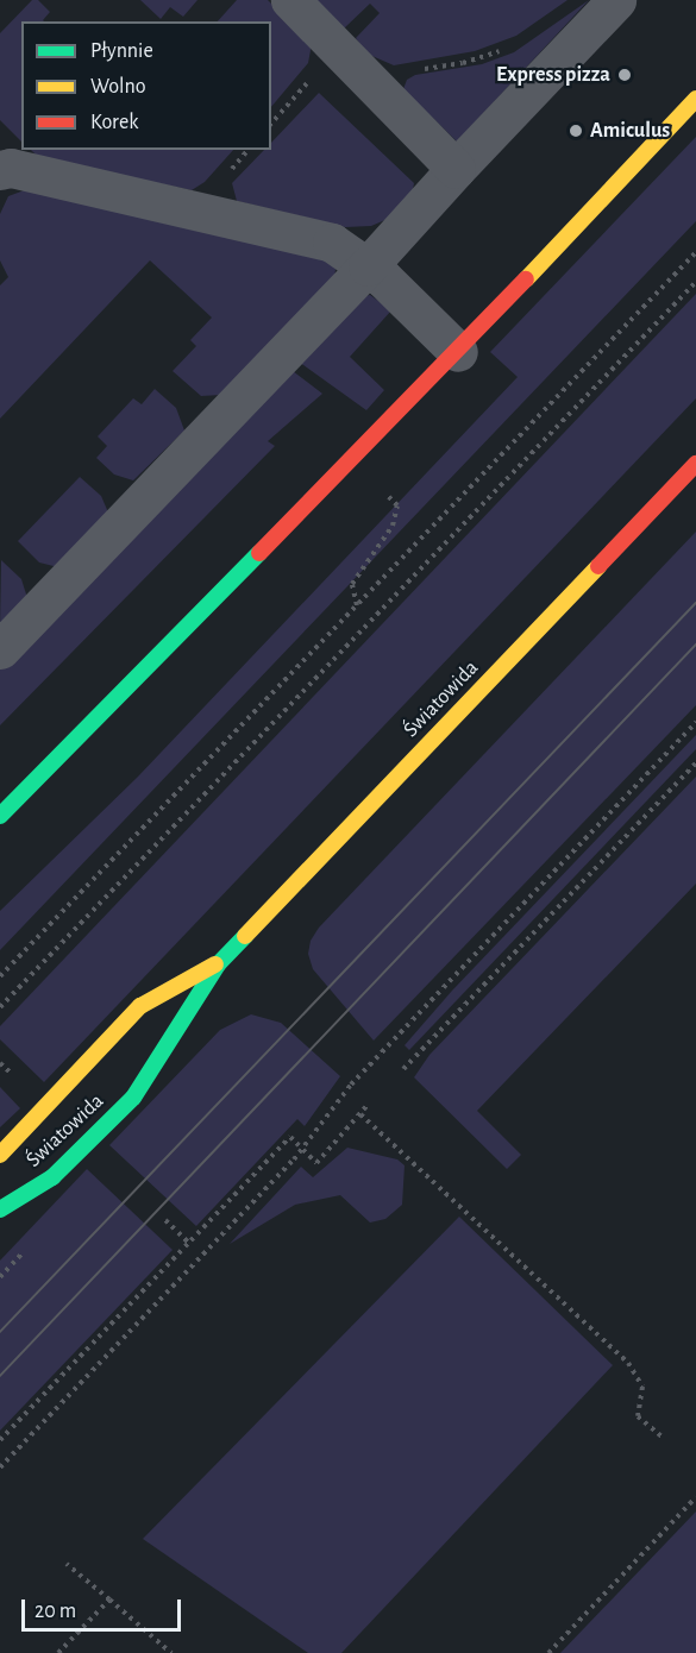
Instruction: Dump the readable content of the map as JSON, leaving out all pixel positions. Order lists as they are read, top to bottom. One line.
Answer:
{"streets":{"street":["Światowida"]},"places":["Express pizza","Amiculus"],"legend":["Płynnie","Wolno","Korek"],"scale_bar":"20 m"}
